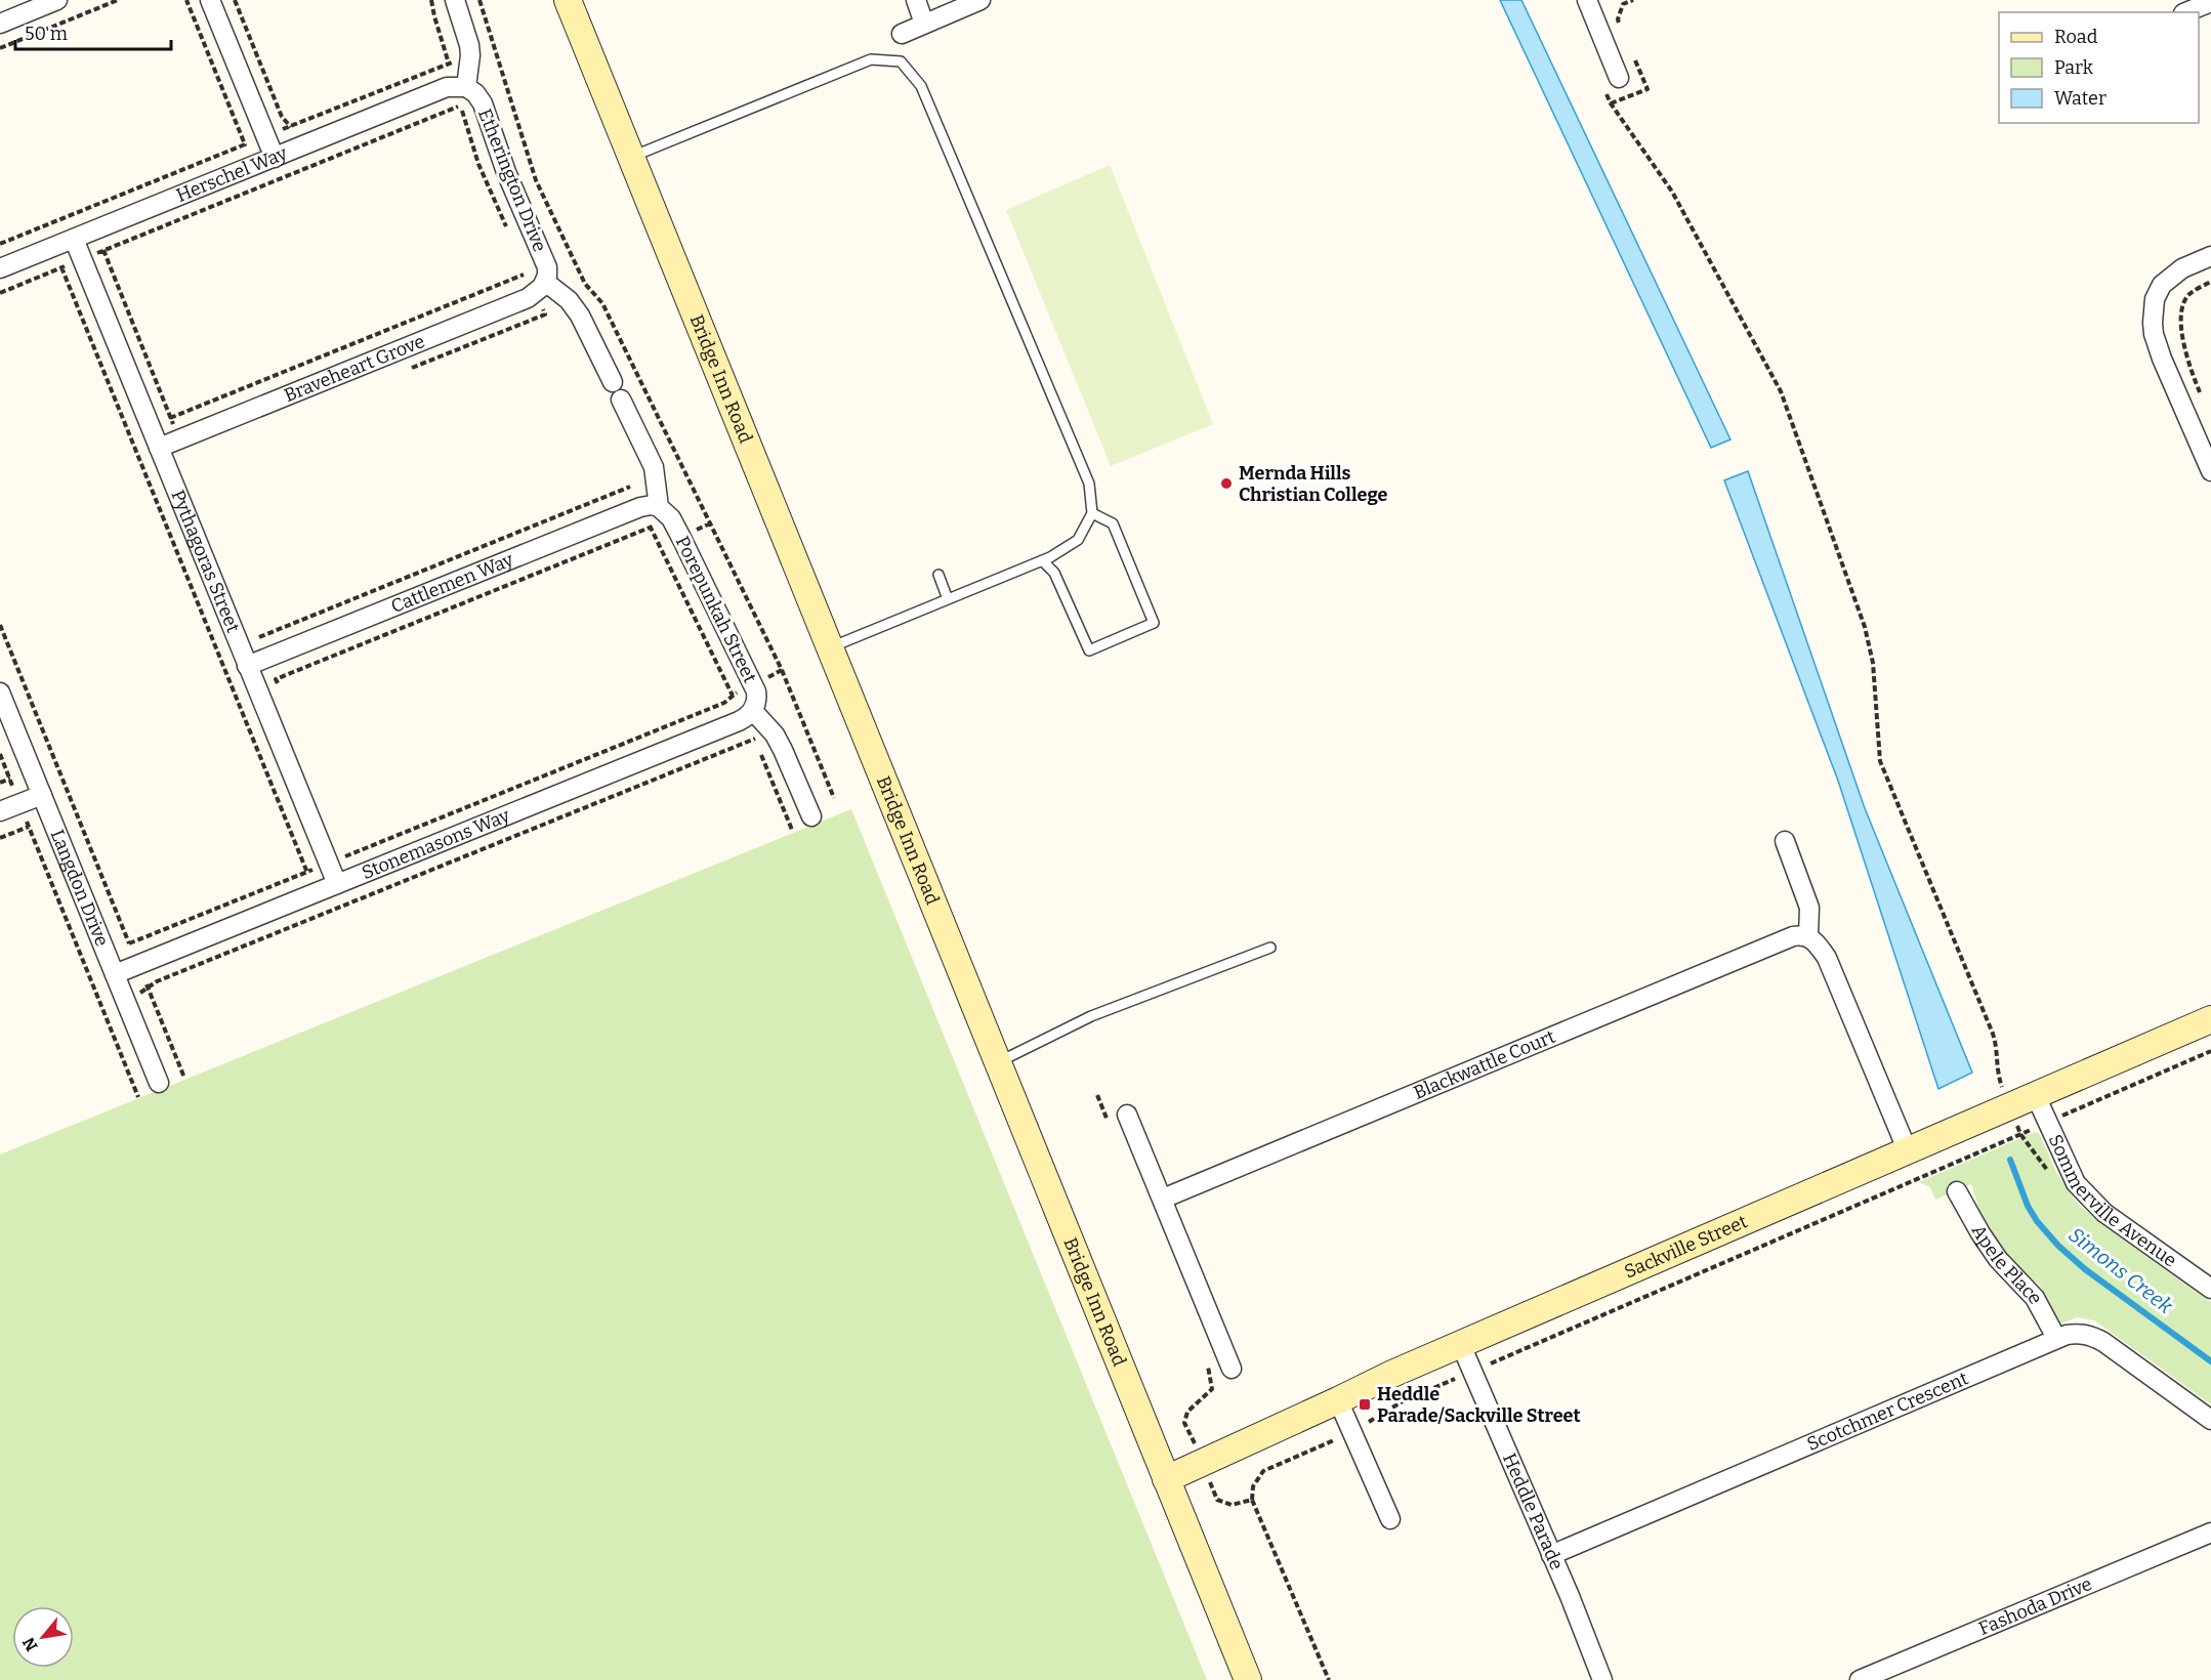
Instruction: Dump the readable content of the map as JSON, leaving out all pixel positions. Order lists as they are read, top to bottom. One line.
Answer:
{"streets":{"main road":["Bridge Inn Road","Sackville Street"],"street":["Herschel Way","Etherington Drive","Braveheart Grove","Pythagoras Street","Cattlemen Way","Porepunkah Street","Stonemasons Way","Langdon Drive","Blackwattle Court","Sommerville Avenue","Apele Place","Scotchmer Crescent","Heddle Parade","Fashoda Drive"]},"crossings":[["Herschel Way","Etherington Drive"],["Herschel Way","Pythagoras Street"],["Etherington Drive","Braveheart Grove"],["Braveheart Grove","Pythagoras Street"],["Bridge Inn Road","Sackville Street"],["Pythagoras Street","Cattlemen Way"],["Pythagoras Street","Stonemasons Way"],["Cattlemen Way","Porepunkah Street"],["Porepunkah Street","Stonemasons Way"],["Stonemasons Way","Langdon Drive"],["Sommerville Avenue","Sackville Street"],["Sackville Street","Heddle Parade"],["Apele Place","Scotchmer Crescent"],["Scotchmer Crescent","Heddle Parade"]],"water":["Simons Creek"],"places":{"other":["Mernda Hills Christian College"],"transit":["Heddle Parade/Sackville Street"]},"legend":["Road","Park","Water"],"scale_bar":"50 m","north":"bottom left"}
